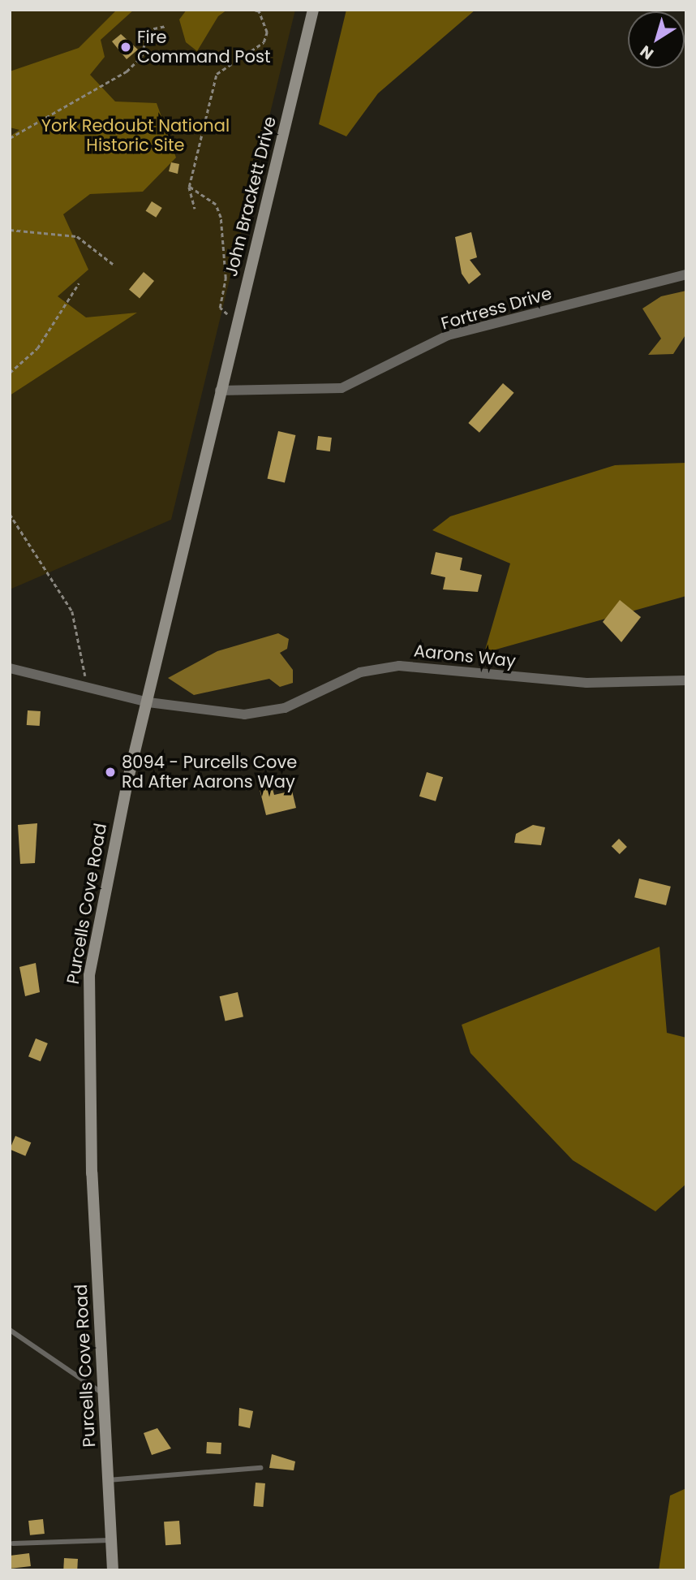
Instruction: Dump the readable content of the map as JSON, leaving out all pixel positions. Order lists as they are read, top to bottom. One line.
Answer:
{"streets":{"main road":["John Brackett Drive","Purcells Cove Road"],"street":["Fortress Drive","Aarons Way"]},"crossings":[["John Brackett Drive","Fortress Drive"],["John Brackett Drive","Purcells Cove Road"],["Fortress Drive","Purcells Cove Road"],["Aarons Way","Purcells Cove Road"]],"parks":["York Redoubt National Historic Site"],"places":["Fire Command Post","8094 - Purcells Cove Rd After Aarons Way"],"north":"bottom left"}
